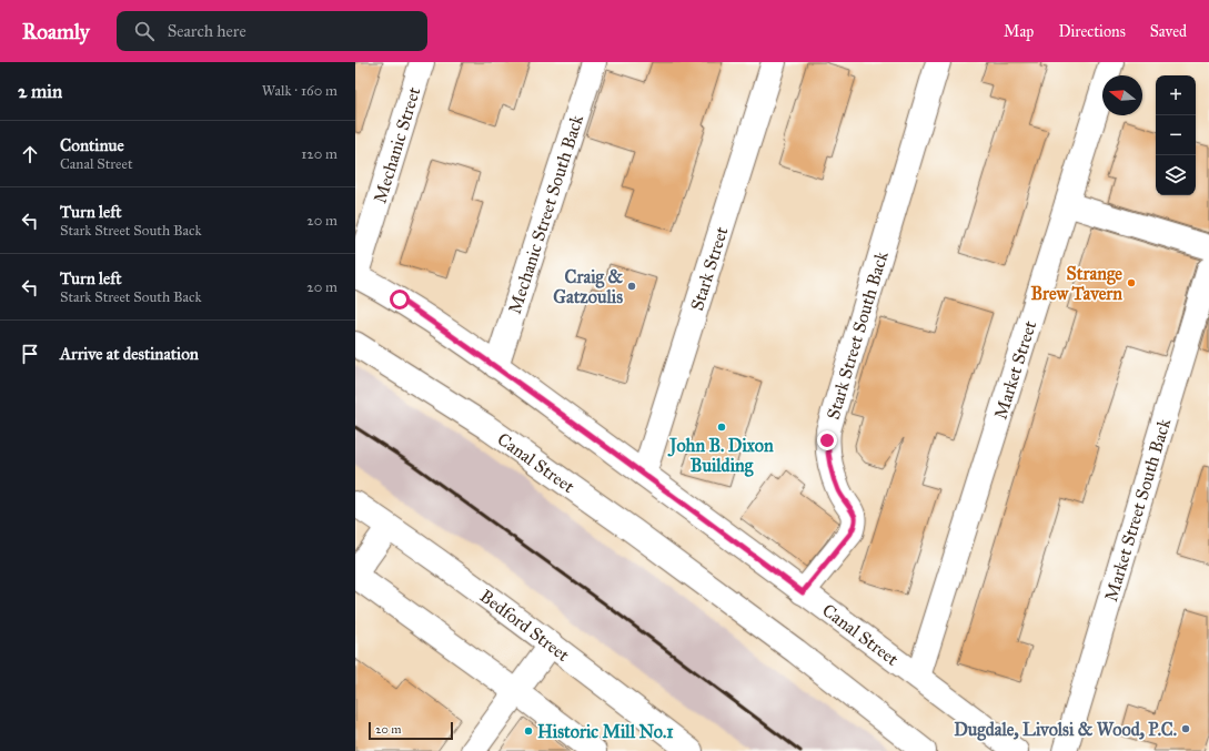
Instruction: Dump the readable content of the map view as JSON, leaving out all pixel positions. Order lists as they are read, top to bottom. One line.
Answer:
{"streets":{"street":["Mechanic Street","Mechanic Street South Back","Stark Street","Stark Street South Back","Market Street","Canal Street","Market Street South Back","Bedford Street"]},"crossings":[["Mechanic Street","Canal Street"],["Mechanic Street South Back","Canal Street"],["Stark Street","Canal Street"],["Stark Street South Back","Canal Street"],["Market Street","Canal Street"]],"places":["Strange Brew Tavern","Craig & Gatzoulis","John B. Dixon Building","Dugdale, Livolsi & Wood, P.C.","Historic Mill No.1"],"scale_bar":"20 m","north":"left","page":{"header":"Roamly","search":"Search here","nav":["Map","Directions","Saved"],"heading":["2 min","Walk · 160 m"],"map_buttons":["+","−"],"list":[["Continue","Canal Street","120 m"],["Turn left","Stark Street South Back","20 m"],["Turn left","Stark Street South Back","20 m"],"Arrive at destination"],"scale":"20 m"}}
